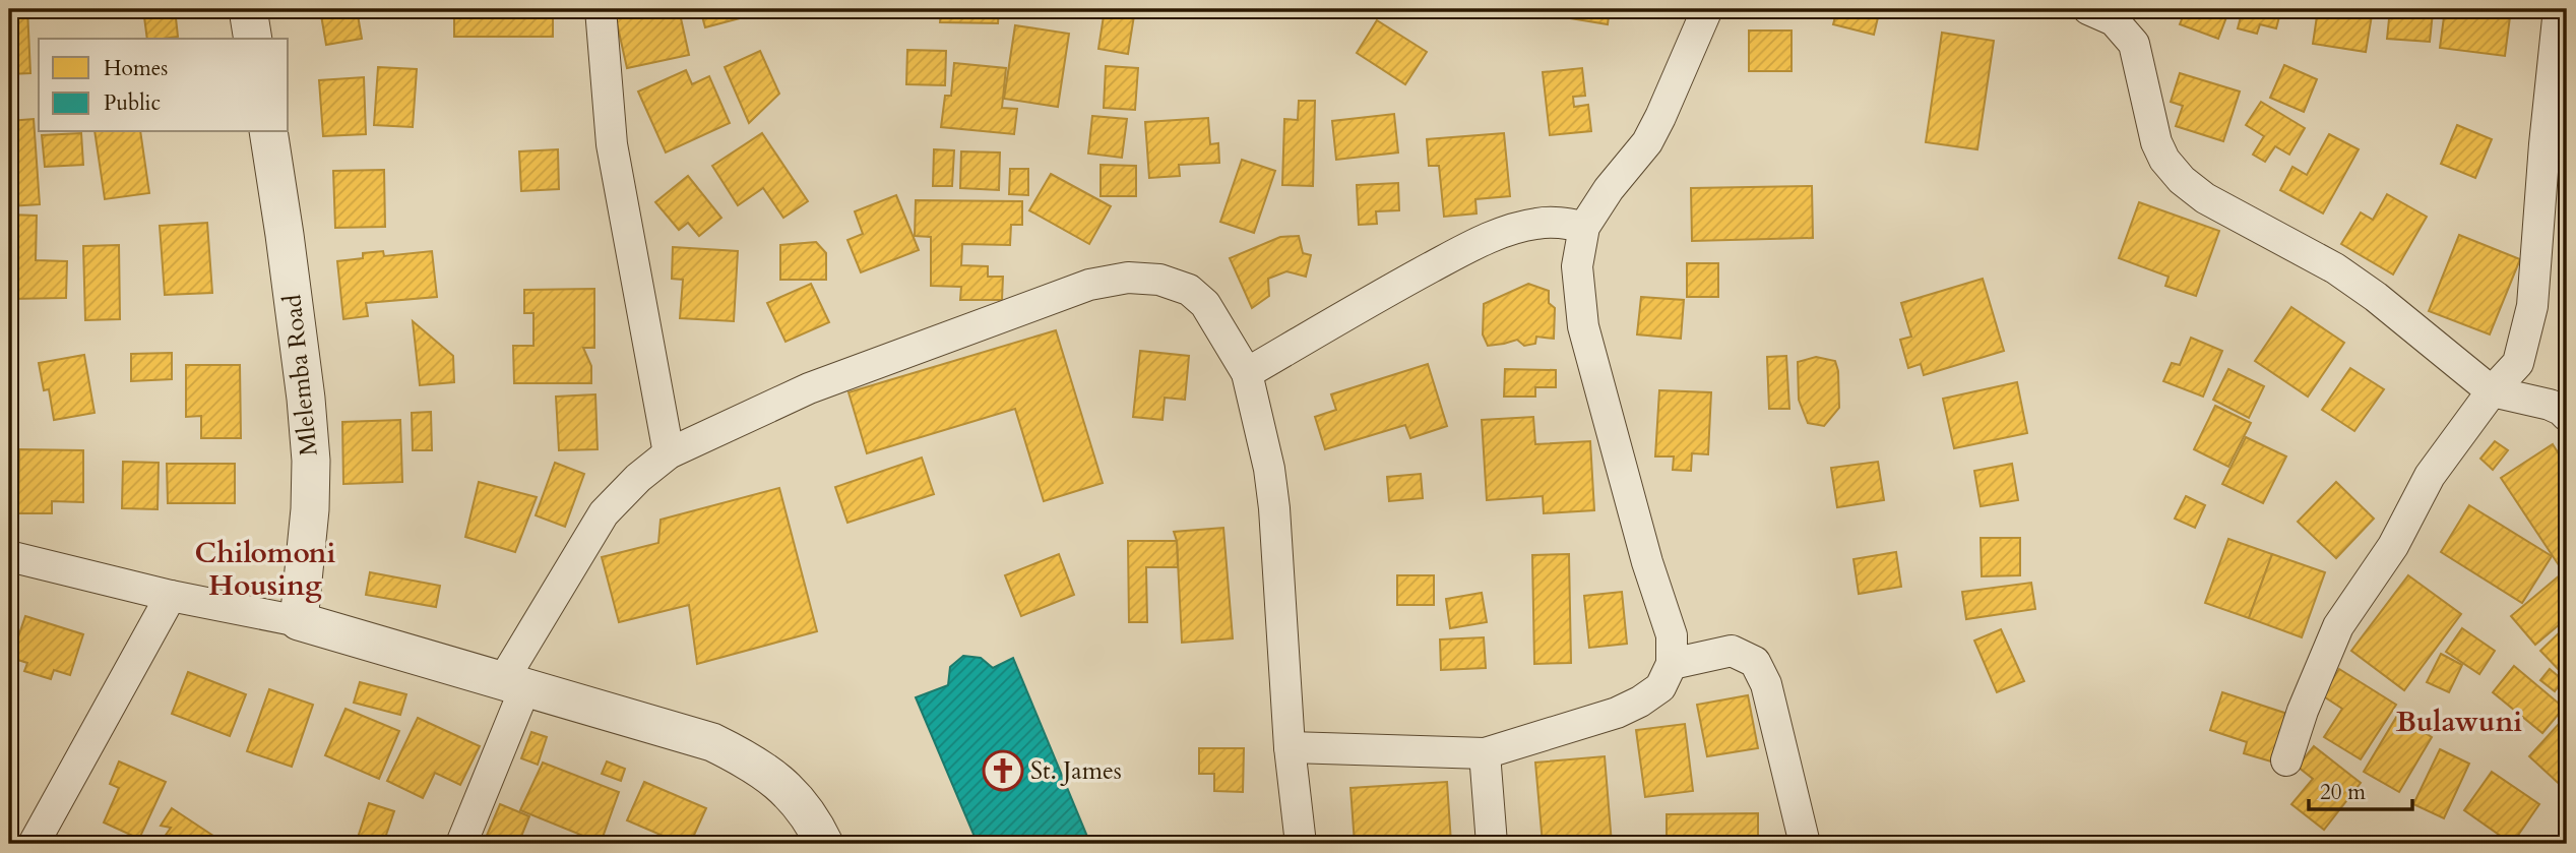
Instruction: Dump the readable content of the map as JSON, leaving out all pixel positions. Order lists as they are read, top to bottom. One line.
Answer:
{"streets":{"street":["Mlelemba Road"]},"districts":["Chilomoni Housing","Bulawuni"],"places":{"church":["St. James"]},"legend":["Homes","Public"],"scale_bar":"20 m"}
